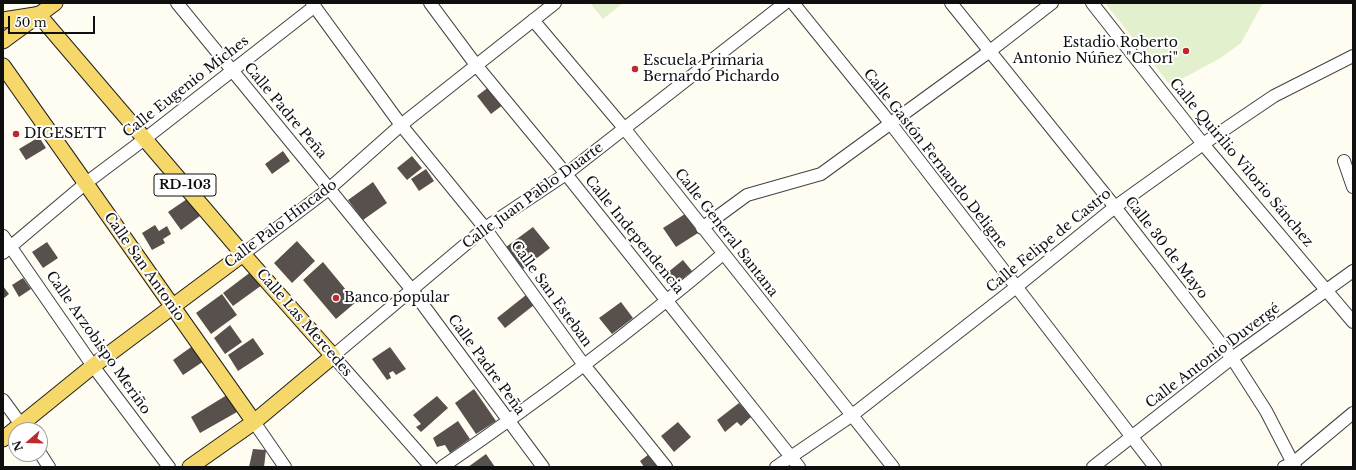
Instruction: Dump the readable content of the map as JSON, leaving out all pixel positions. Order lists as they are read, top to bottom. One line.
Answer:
{"streets":{"main road":["RD-103","Calle Juan Pablo Duarte","Calle Palo Hincado","Calle San Antonio","Calle Las Mercedes"],"street":["Calle Eugenio Miches","Calle Padre Peña","Calle Gastón Fernando Deligne","Calle Quirilio Vilorio Sánchez","Calle General Santana","Calle Independencia","Calle Felipe de Castro","Calle 30 de Mayo","Calle San Esteban","Calle Arzobispo Meriño","Calle Antonio Duvergé"]},"crossings":[["Calle Eugenio Miches","Calle Padre Peña"],["Calle Eugenio Miches","Calle San Antonio"],["Calle Eugenio Miches","Calle San Esteban"],["Calle Eugenio Miches","Calle Las Mercedes"],["Calle Eugenio Miches","Calle Arzobispo Meriño"],["Calle Padre Peña","Calle Juan Pablo Duarte"],["Calle Padre Peña","Calle Palo Hincado"],["Calle Gastón Fernando Deligne","Calle Felipe de Castro"],["Calle Gastón Fernando Deligne","Calle Antonio Duvergé"],["Calle Quirilio Vilorio Sánchez","Calle Felipe de Castro"],["Calle Quirilio Vilorio Sánchez","Calle Antonio Duvergé"],["Calle Juan Pablo Duarte","Calle General Santana"],["Calle Juan Pablo Duarte","Calle Independencia"],["Calle Juan Pablo Duarte","Calle San Antonio"],["Calle Juan Pablo Duarte","Calle San Esteban"],["Calle Juan Pablo Duarte","Calle Las Mercedes"],["Calle Palo Hincado","Calle General Santana"],["Calle Palo Hincado","Calle Independencia"],["Calle Palo Hincado","Calle San Antonio"],["Calle Palo Hincado","Calle San Esteban"],["Calle Palo Hincado","Calle Las Mercedes"],["Calle Palo Hincado","Calle Arzobispo Meriño"],["Calle General Santana","Calle Felipe de Castro"],["Calle Independencia","Calle Felipe de Castro"],["Calle Felipe de Castro","Calle 30 de Mayo"],["Calle 30 de Mayo","Calle Antonio Duvergé"]],"places":["Estadio Roberto Antonio Núñez \"Chori\"","Escuela Primaria Bernardo Pichardo","DIGESETT","Banco popular"],"scale_bar":"50 m","north":"left"}
